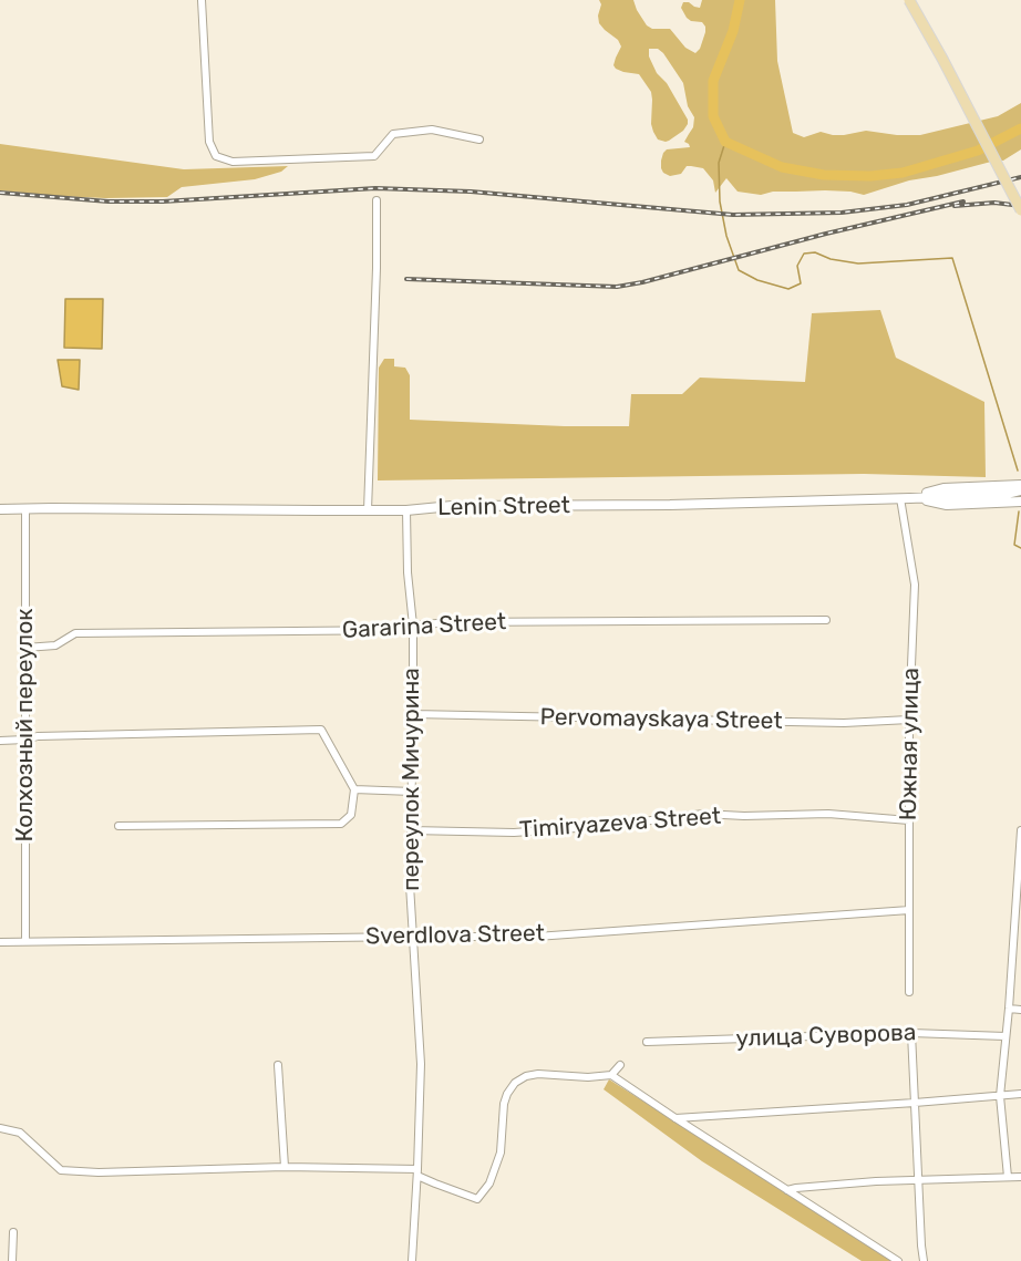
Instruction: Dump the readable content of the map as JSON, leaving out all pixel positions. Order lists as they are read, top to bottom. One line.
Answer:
{"streets":{"main road":["Lenin Street"],"street":["Gararina Street","Pervomayskaya Street","Колхозный переулок","Южная улица","переулок Мичурина","Timiryazeva Street","Sverdlova Street","улица Суворова"]},"crossings":[["Lenin Street","Колхозный переулок"],["Lenin Street","Южная улица"],["Lenin Street","переулок Мичурина"],["Gararina Street","Колхозный переулок"],["Gararina Street","переулок Мичурина"],["Pervomayskaya Street","Южная улица"],["Pervomayskaya Street","переулок Мичурина"],["Колхозный переулок","Sverdlova Street"],["Южная улица","Timiryazeva Street"],["Южная улица","Sverdlova Street"],["переулок Мичурина","Timiryazeva Street"],["переулок Мичурина","Sverdlova Street"]]}
